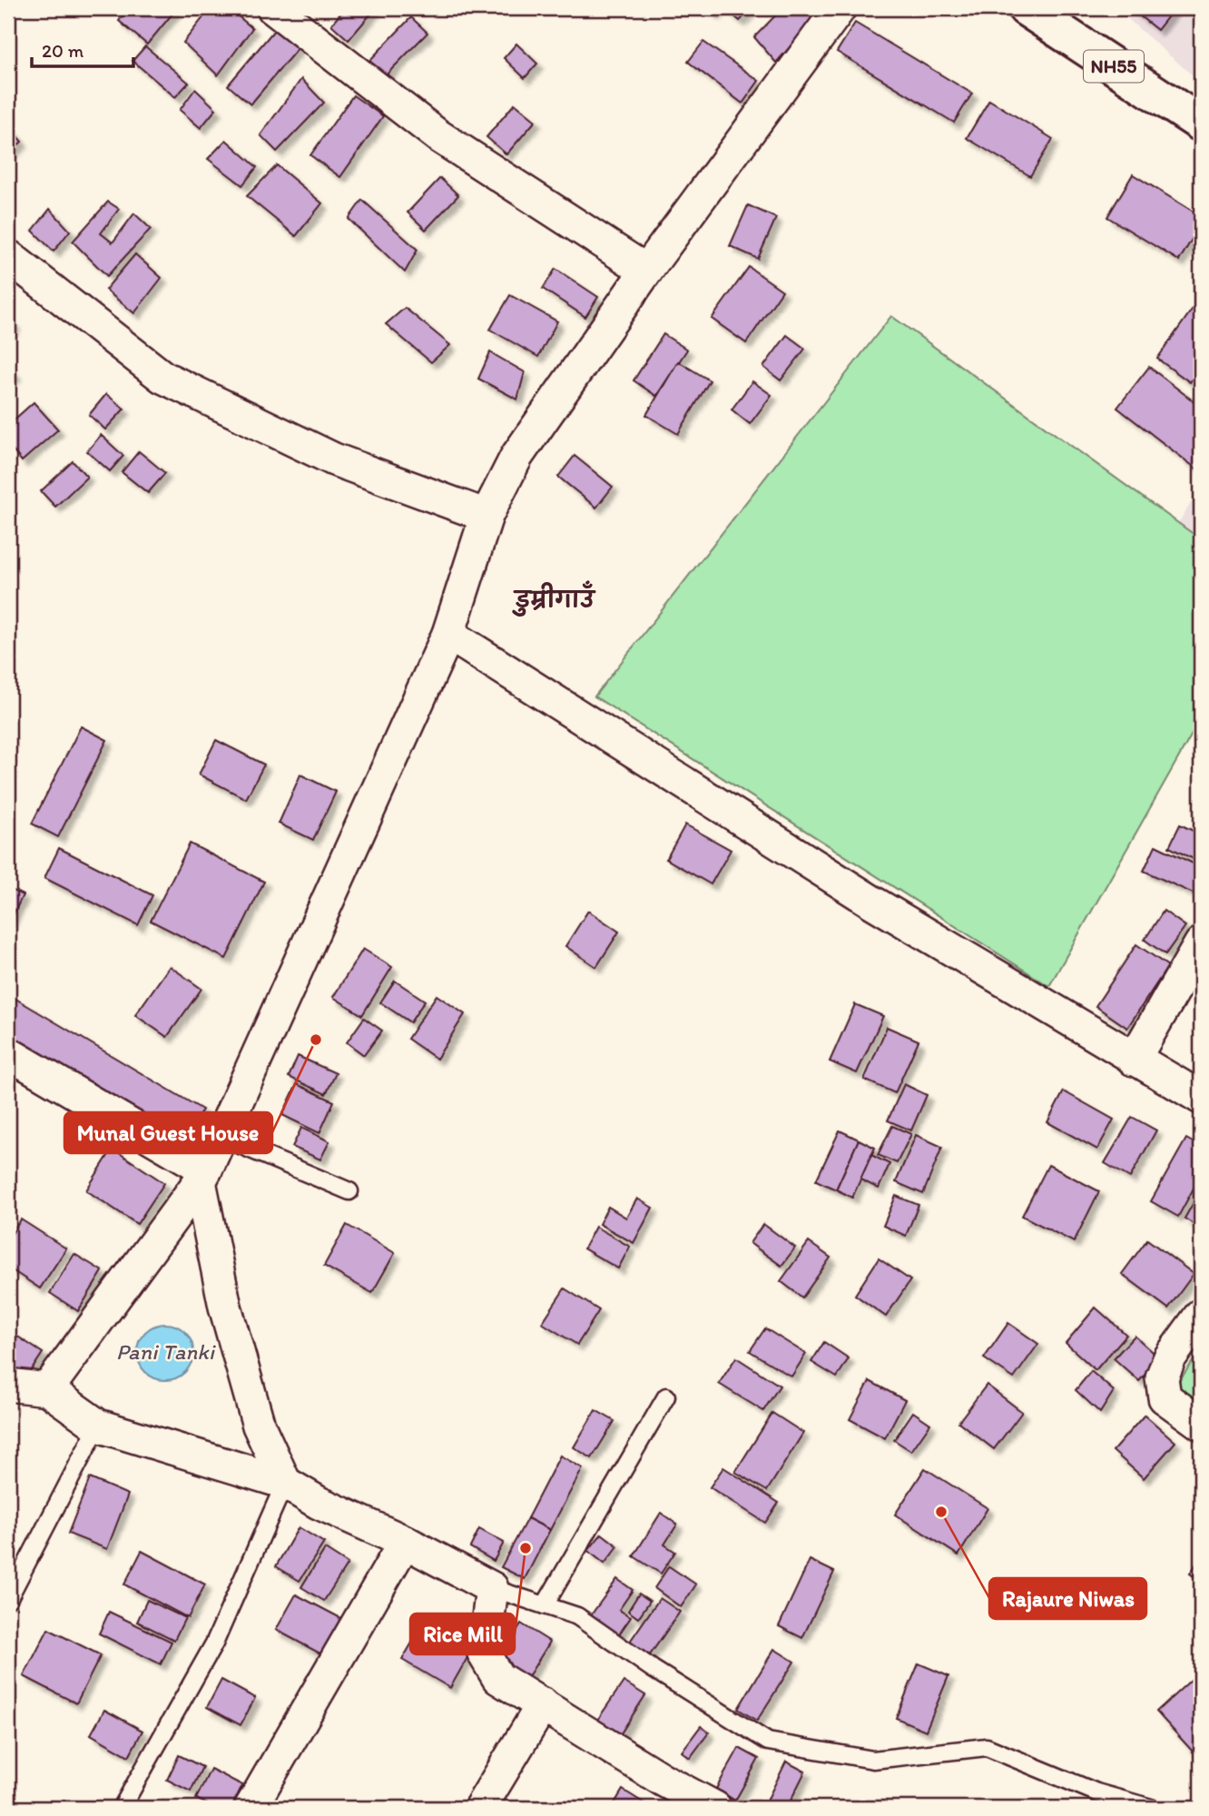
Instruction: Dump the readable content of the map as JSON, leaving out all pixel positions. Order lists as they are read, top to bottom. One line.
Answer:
{"streets":{"main road":["NH55"]},"districts":["डुम्रीगाउँ"],"water":["Pani Tanki"],"places":["Munal Guest House","Rajaure Niwas","Rice Mill"],"scale_bar":"20 m"}
